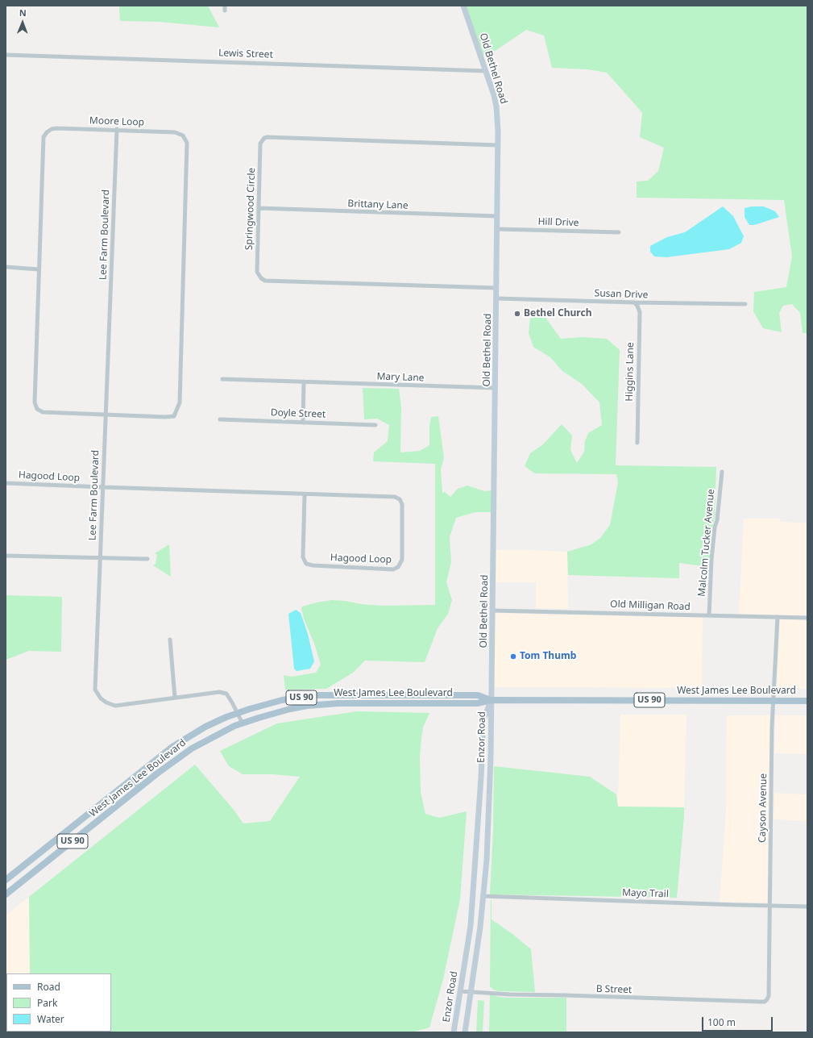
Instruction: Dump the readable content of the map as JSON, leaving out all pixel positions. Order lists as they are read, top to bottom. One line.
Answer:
{"streets":{"main road":["West James Lee Boulevard","US 90"],"street":["Lewis Street","Old Bethel Road","Moore Loop","Brittany Lane","Springwood Circle","Hill Drive","Lee Farm Boulevard","Susan Drive","Higgins Lane","Mary Lane","Doyle Street","Hagood Loop","Malcolm Tucker Avenue","Old Milligan Road","Enzor Road","Cayson Avenue","Mayo Trail","B Street"]},"crossings":[["Lewis Street","Old Bethel Road"],["Old Bethel Road","Brittany Lane"],["Old Bethel Road","Springwood Circle"],["Old Bethel Road","Hill Drive"],["Old Bethel Road","Susan Drive"],["Old Bethel Road","Mary Lane"],["Old Bethel Road","Old Milligan Road"],["Old Bethel Road","West James Lee Boulevard"],["Old Bethel Road","Enzor Road"],["Moore Loop","Lee Farm Boulevard"],["Brittany Lane","Springwood Circle"],["Lee Farm Boulevard","Hagood Loop"],["Lee Farm Boulevard","West James Lee Boulevard"],["Susan Drive","Higgins Lane"],["Malcolm Tucker Avenue","Old Milligan Road"],["Old Milligan Road","Cayson Avenue"],["West James Lee Boulevard","Enzor Road"],["West James Lee Boulevard","Cayson Avenue"],["Enzor Road","Mayo Trail"],["Enzor Road","B Street"],["Cayson Avenue","Mayo Trail"],["Cayson Avenue","B Street"]],"places":["Bethel Church","Tom Thumb"],"legend":["Road","Park","Water"],"scale_bar":"100 m","north":"top"}
